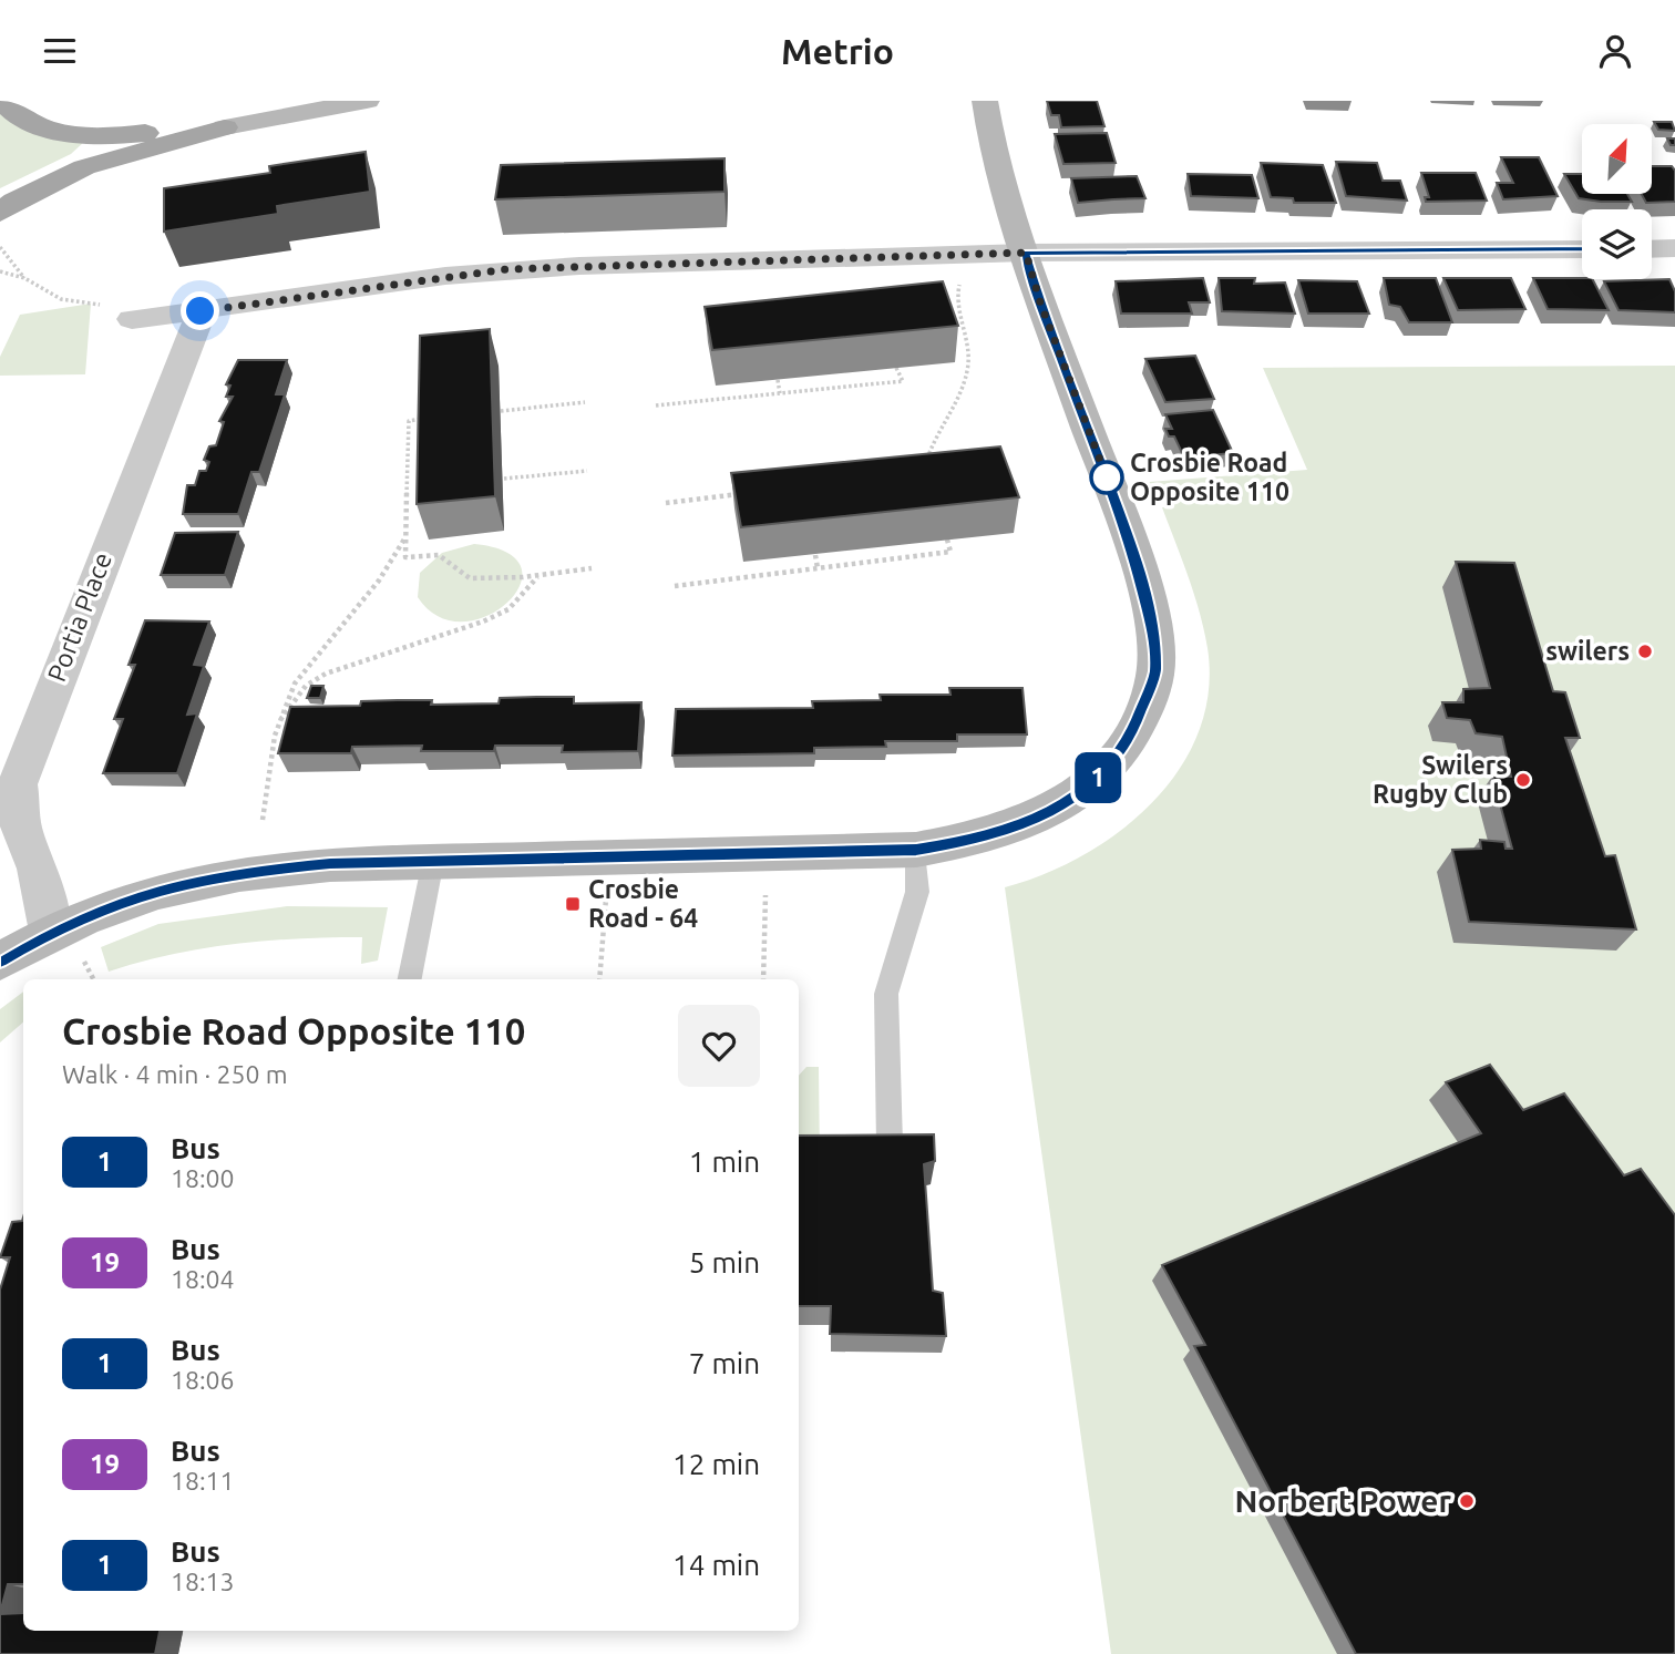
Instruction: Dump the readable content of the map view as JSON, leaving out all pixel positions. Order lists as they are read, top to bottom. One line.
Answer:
{"streets":{"street":["Portia Place"]},"places":{"other":["Crosbie Road Opposite 110","swilers","Swilers Rugby Club","Norbert Power"],"transit":["Crosbie Road - 64"]},"lines":["bus line 1"],"north":"top right","page":{"header":"Metrio","on_map":"1","heading":["Crosbie Road Opposite 110","Walk · 4 min · 250 m"],"list":[{"mark":"1","name":"Bus","note":"18:00","value":"1 min"},{"mark":"19","name":"Bus","note":"18:04","value":"5 min"},{"mark":"1","name":"Bus","note":"18:06","value":"7 min"},{"mark":"19","name":"Bus","note":"18:11","value":"12 min"},{"mark":"1","name":"Bus","note":"18:13","value":"14 min"}]}}
